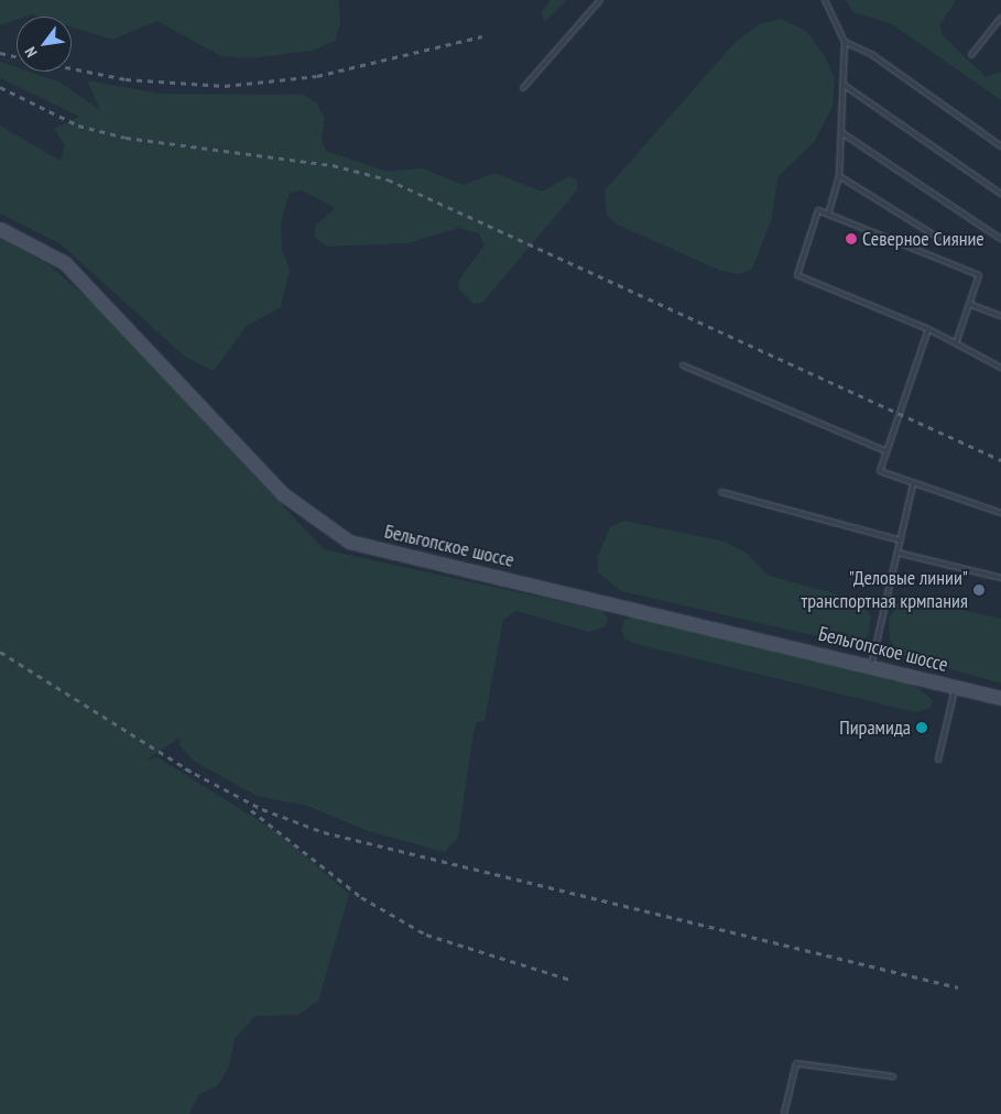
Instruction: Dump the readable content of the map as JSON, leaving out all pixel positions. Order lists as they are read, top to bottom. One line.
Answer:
{"streets":{"street":["Бельгопское шоссе"]},"places":["Северное Сияние","\"Деловые линии\" транспортная крмпания","Пирамида"],"north":"bottom left"}
